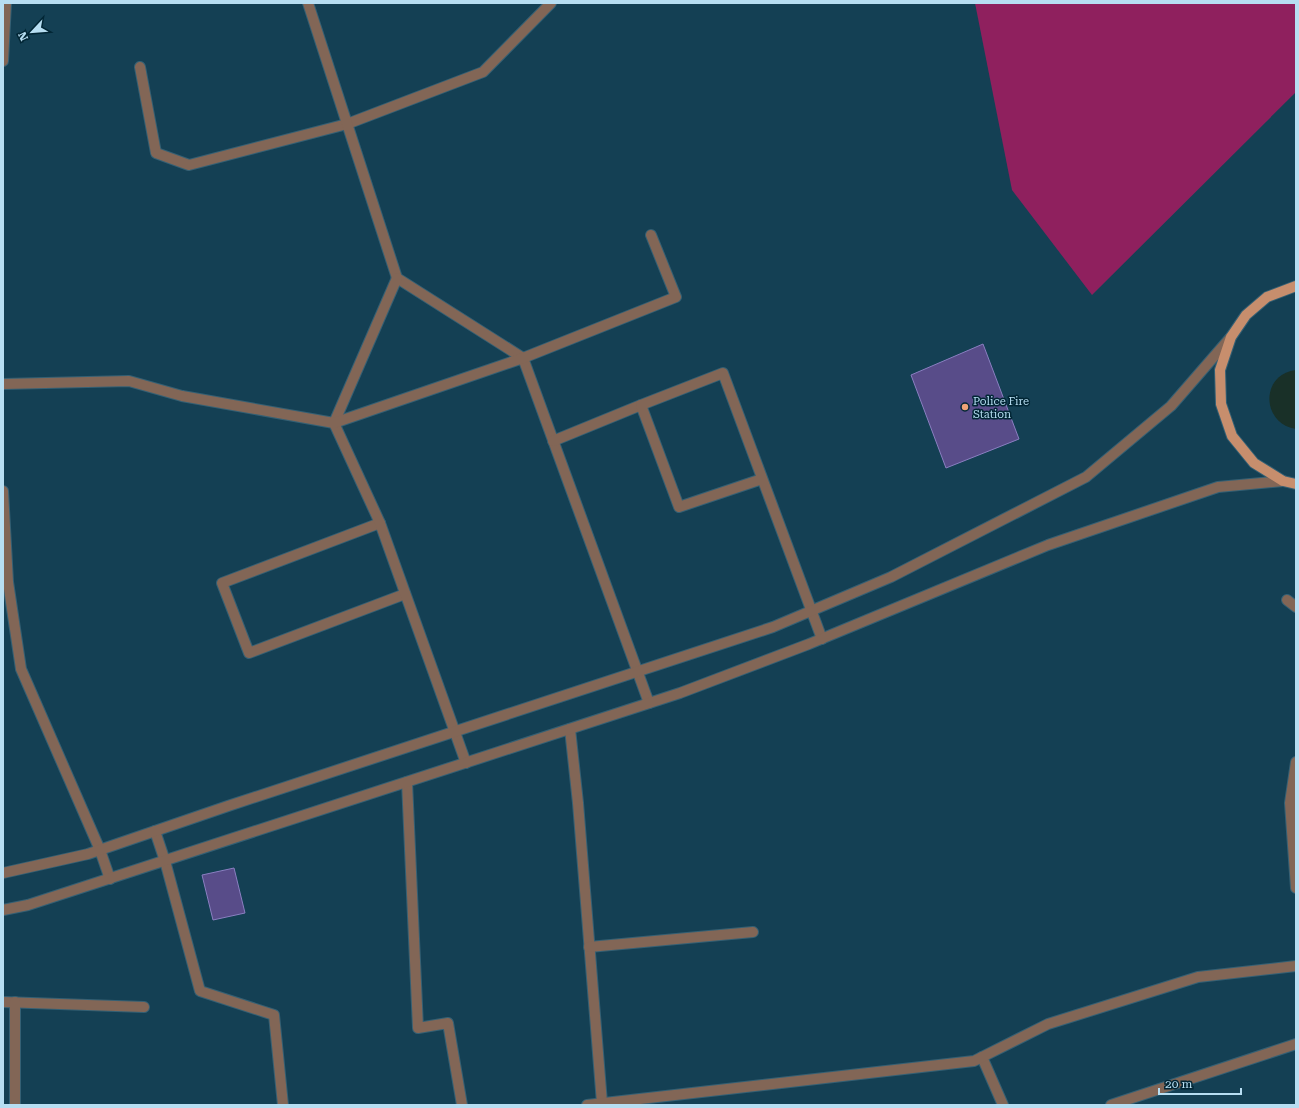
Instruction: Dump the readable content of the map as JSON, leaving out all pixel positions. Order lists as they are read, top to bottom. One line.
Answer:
{"places":["Police Fire Station"],"scale_bar":"20 m","north":"bottom left"}
